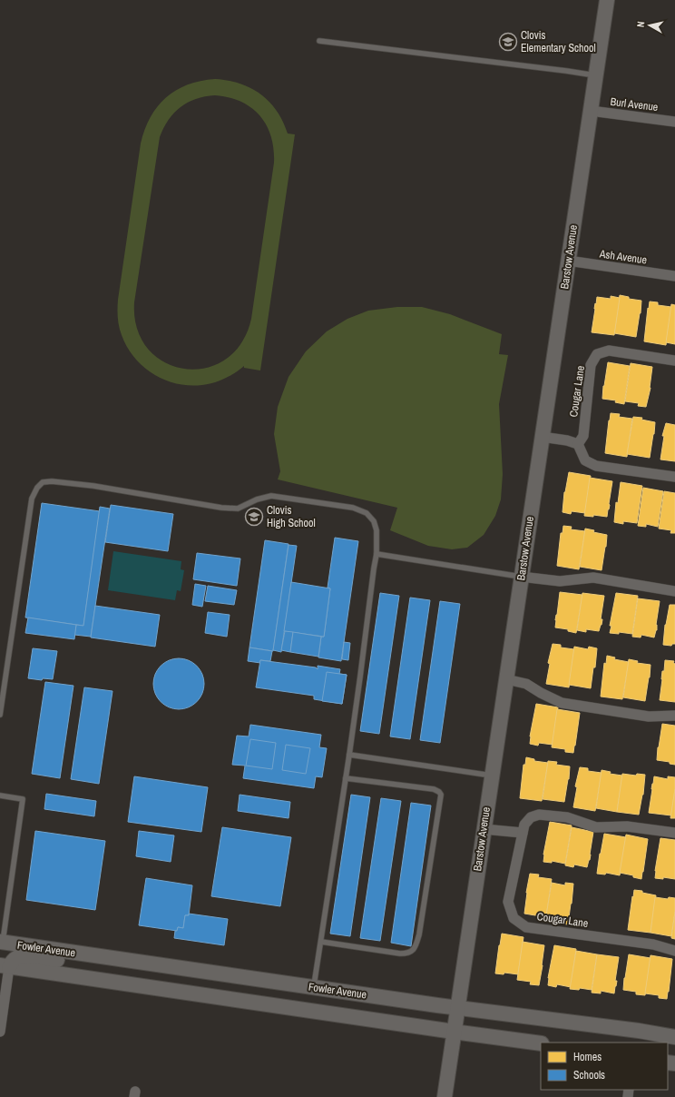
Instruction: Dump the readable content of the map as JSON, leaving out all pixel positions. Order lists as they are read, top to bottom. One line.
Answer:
{"streets":{"main road":["Barstow Avenue","Fowler Avenue"],"street":["Burl Avenue","Ash Avenue","Cougar Lane"]},"crossings":[["Burl Avenue","Barstow Avenue"],["Barstow Avenue","Ash Avenue"],["Barstow Avenue","Fowler Avenue"]],"places":{"school or university":["Clovis Elementary School","Clovis High School"]},"legend":["Homes","Schools"],"north":"left"}
